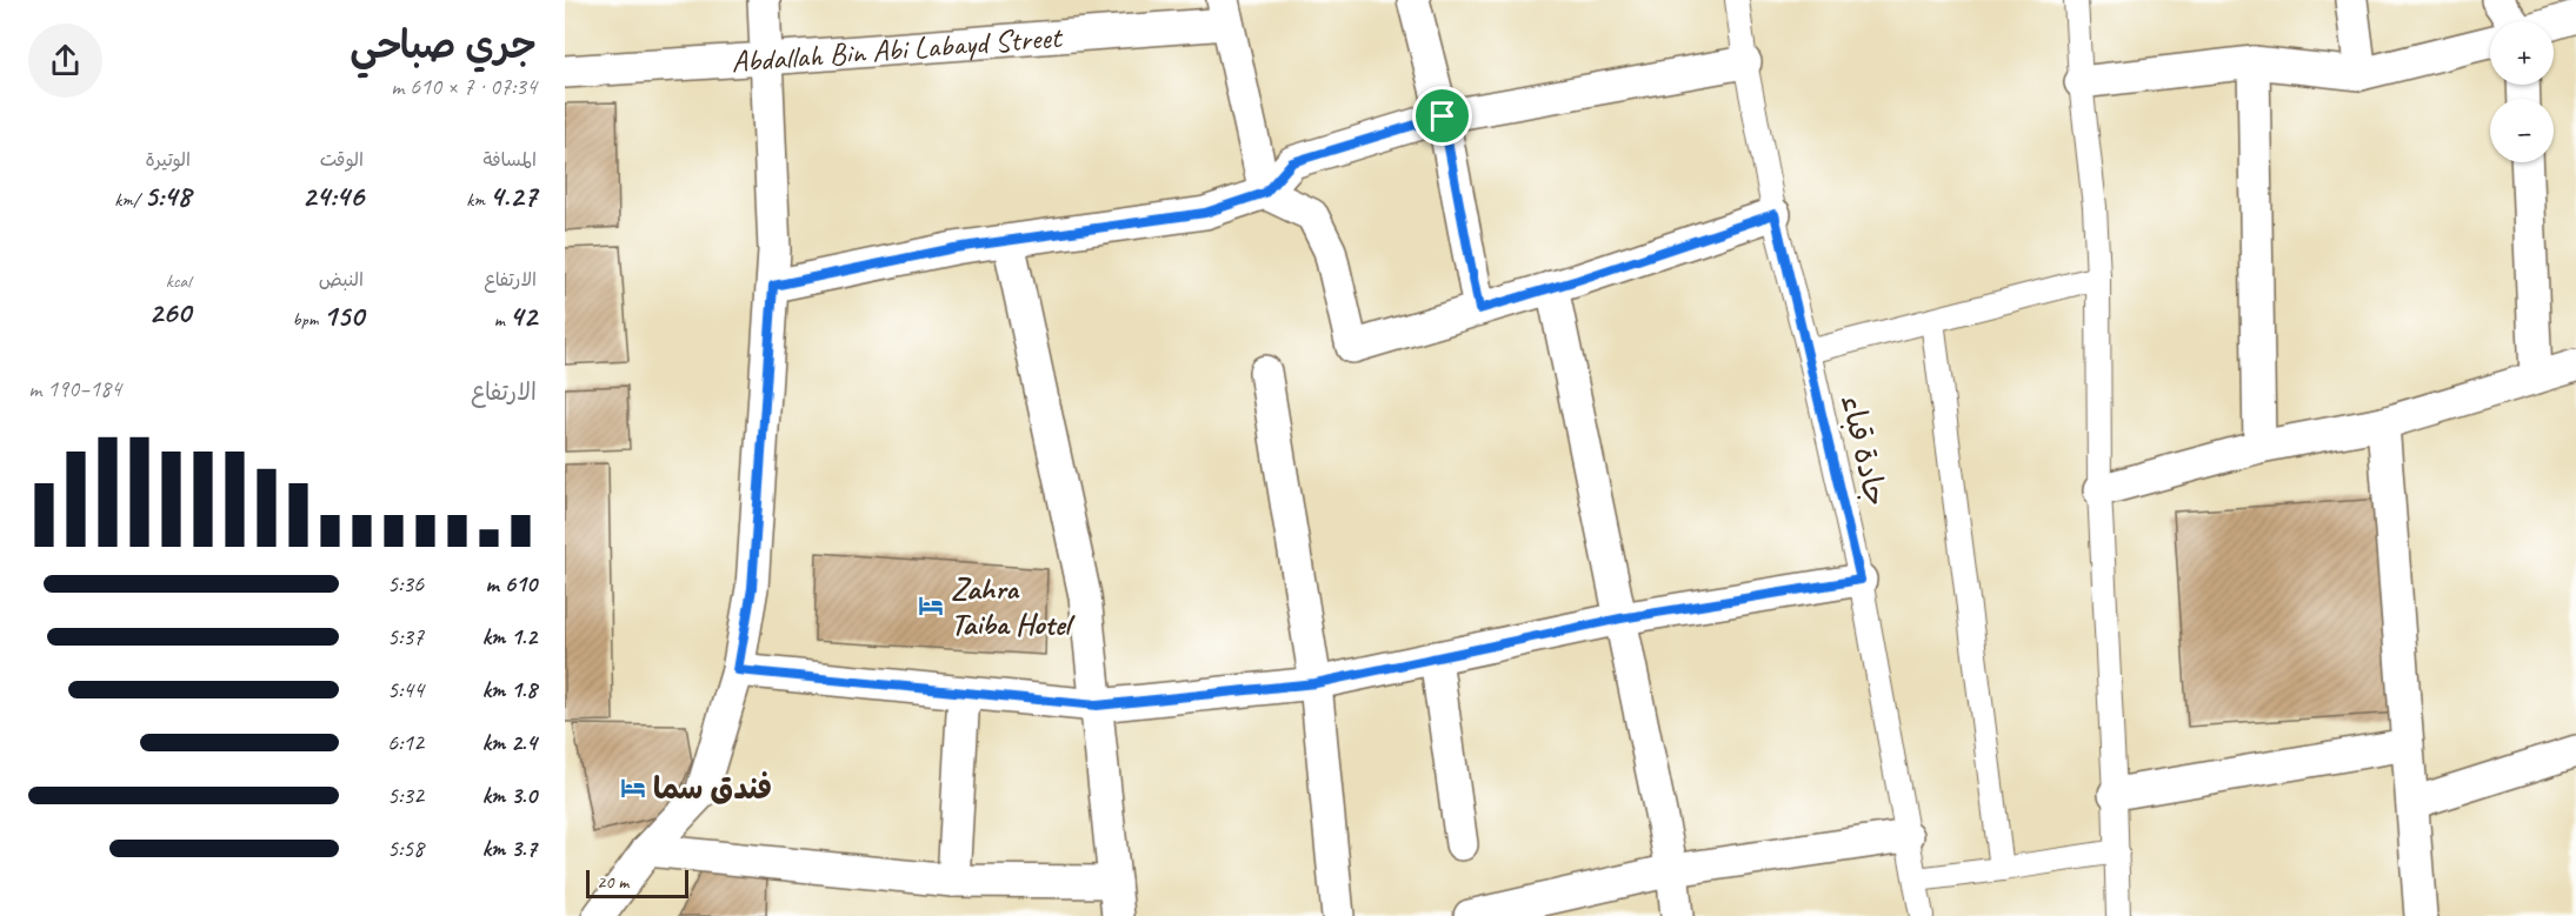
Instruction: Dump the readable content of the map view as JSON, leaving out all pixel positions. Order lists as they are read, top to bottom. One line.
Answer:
{"streets":{"street":["Abdallah Bin Abi Labayd Street","جادة قباء"]},"places":{"hotel":["Zahra Taiba Hotel","فندق سما"]},"scale_bar":"20 m","page":{"heading":["جري صباحي","07:34 · 7 × 610 m"],"map_buttons":["+","−"],"stats":[["المسافة","4.27 km"],["الوقت","24:46"],["الوتيرة","5:48 /km"],["الارتفاع","42 m"],["النبض","150 bpm"],["kcal","260"]],"chart":["الارتفاع","184–190 m"],"list":[{"name":"610 m","note":"5:36"},{"name":"1.2 km","note":"5:37"},{"name":"1.8 km","note":"5:44"},{"name":"2.4 km","note":"6:12"},{"name":"3.0 km","note":"5:32"},{"name":"3.7 km","note":"5:58"}],"scale":"20 m"}}
